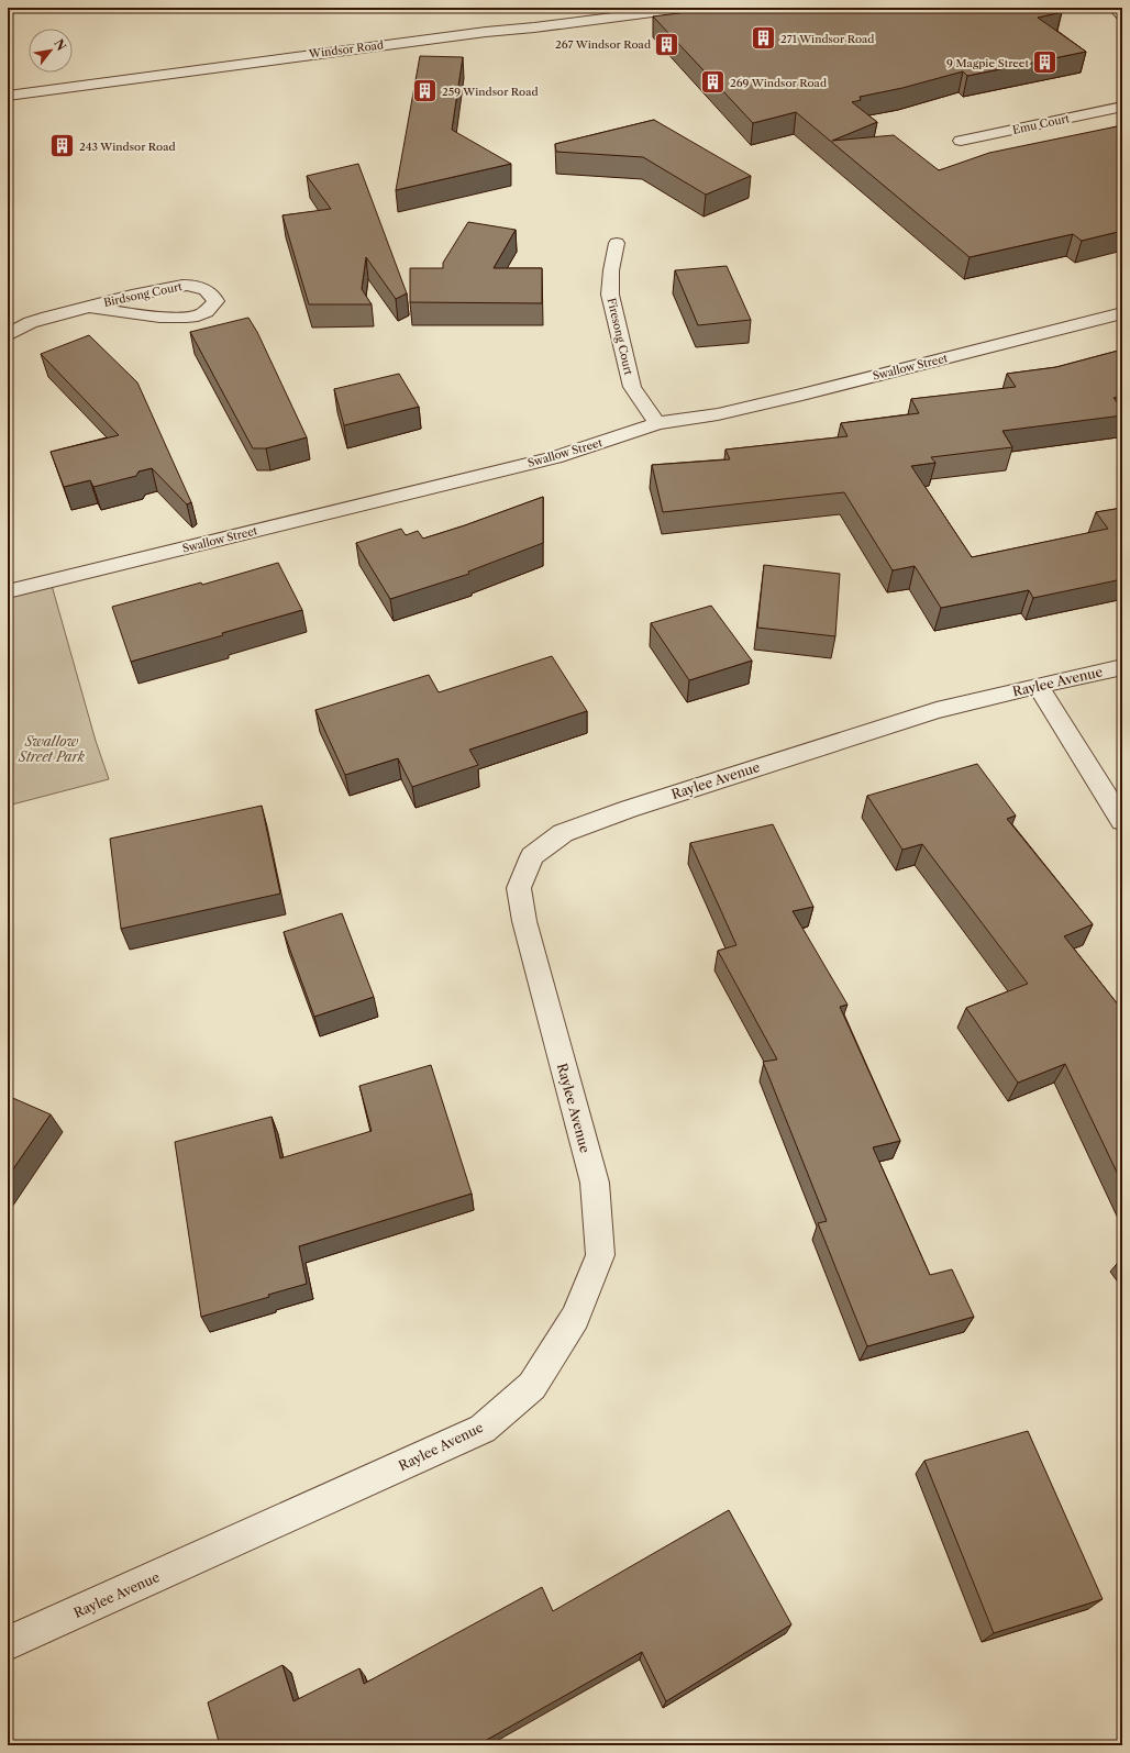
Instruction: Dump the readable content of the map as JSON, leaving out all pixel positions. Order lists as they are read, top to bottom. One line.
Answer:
{"streets":{"street":["Windsor Road","Emu Court","Birdsong Court","Firesong Court","Swallow Street","Raylee Avenue"]},"crossings":[["Firesong Court","Swallow Street"]],"parks":["Swallow Street Park"],"places":{"building":["271 Windsor Road","267 Windsor Road","9 Magpie Street","269 Windsor Road","259 Windsor Road","243 Windsor Road"]},"north":"top right"}
